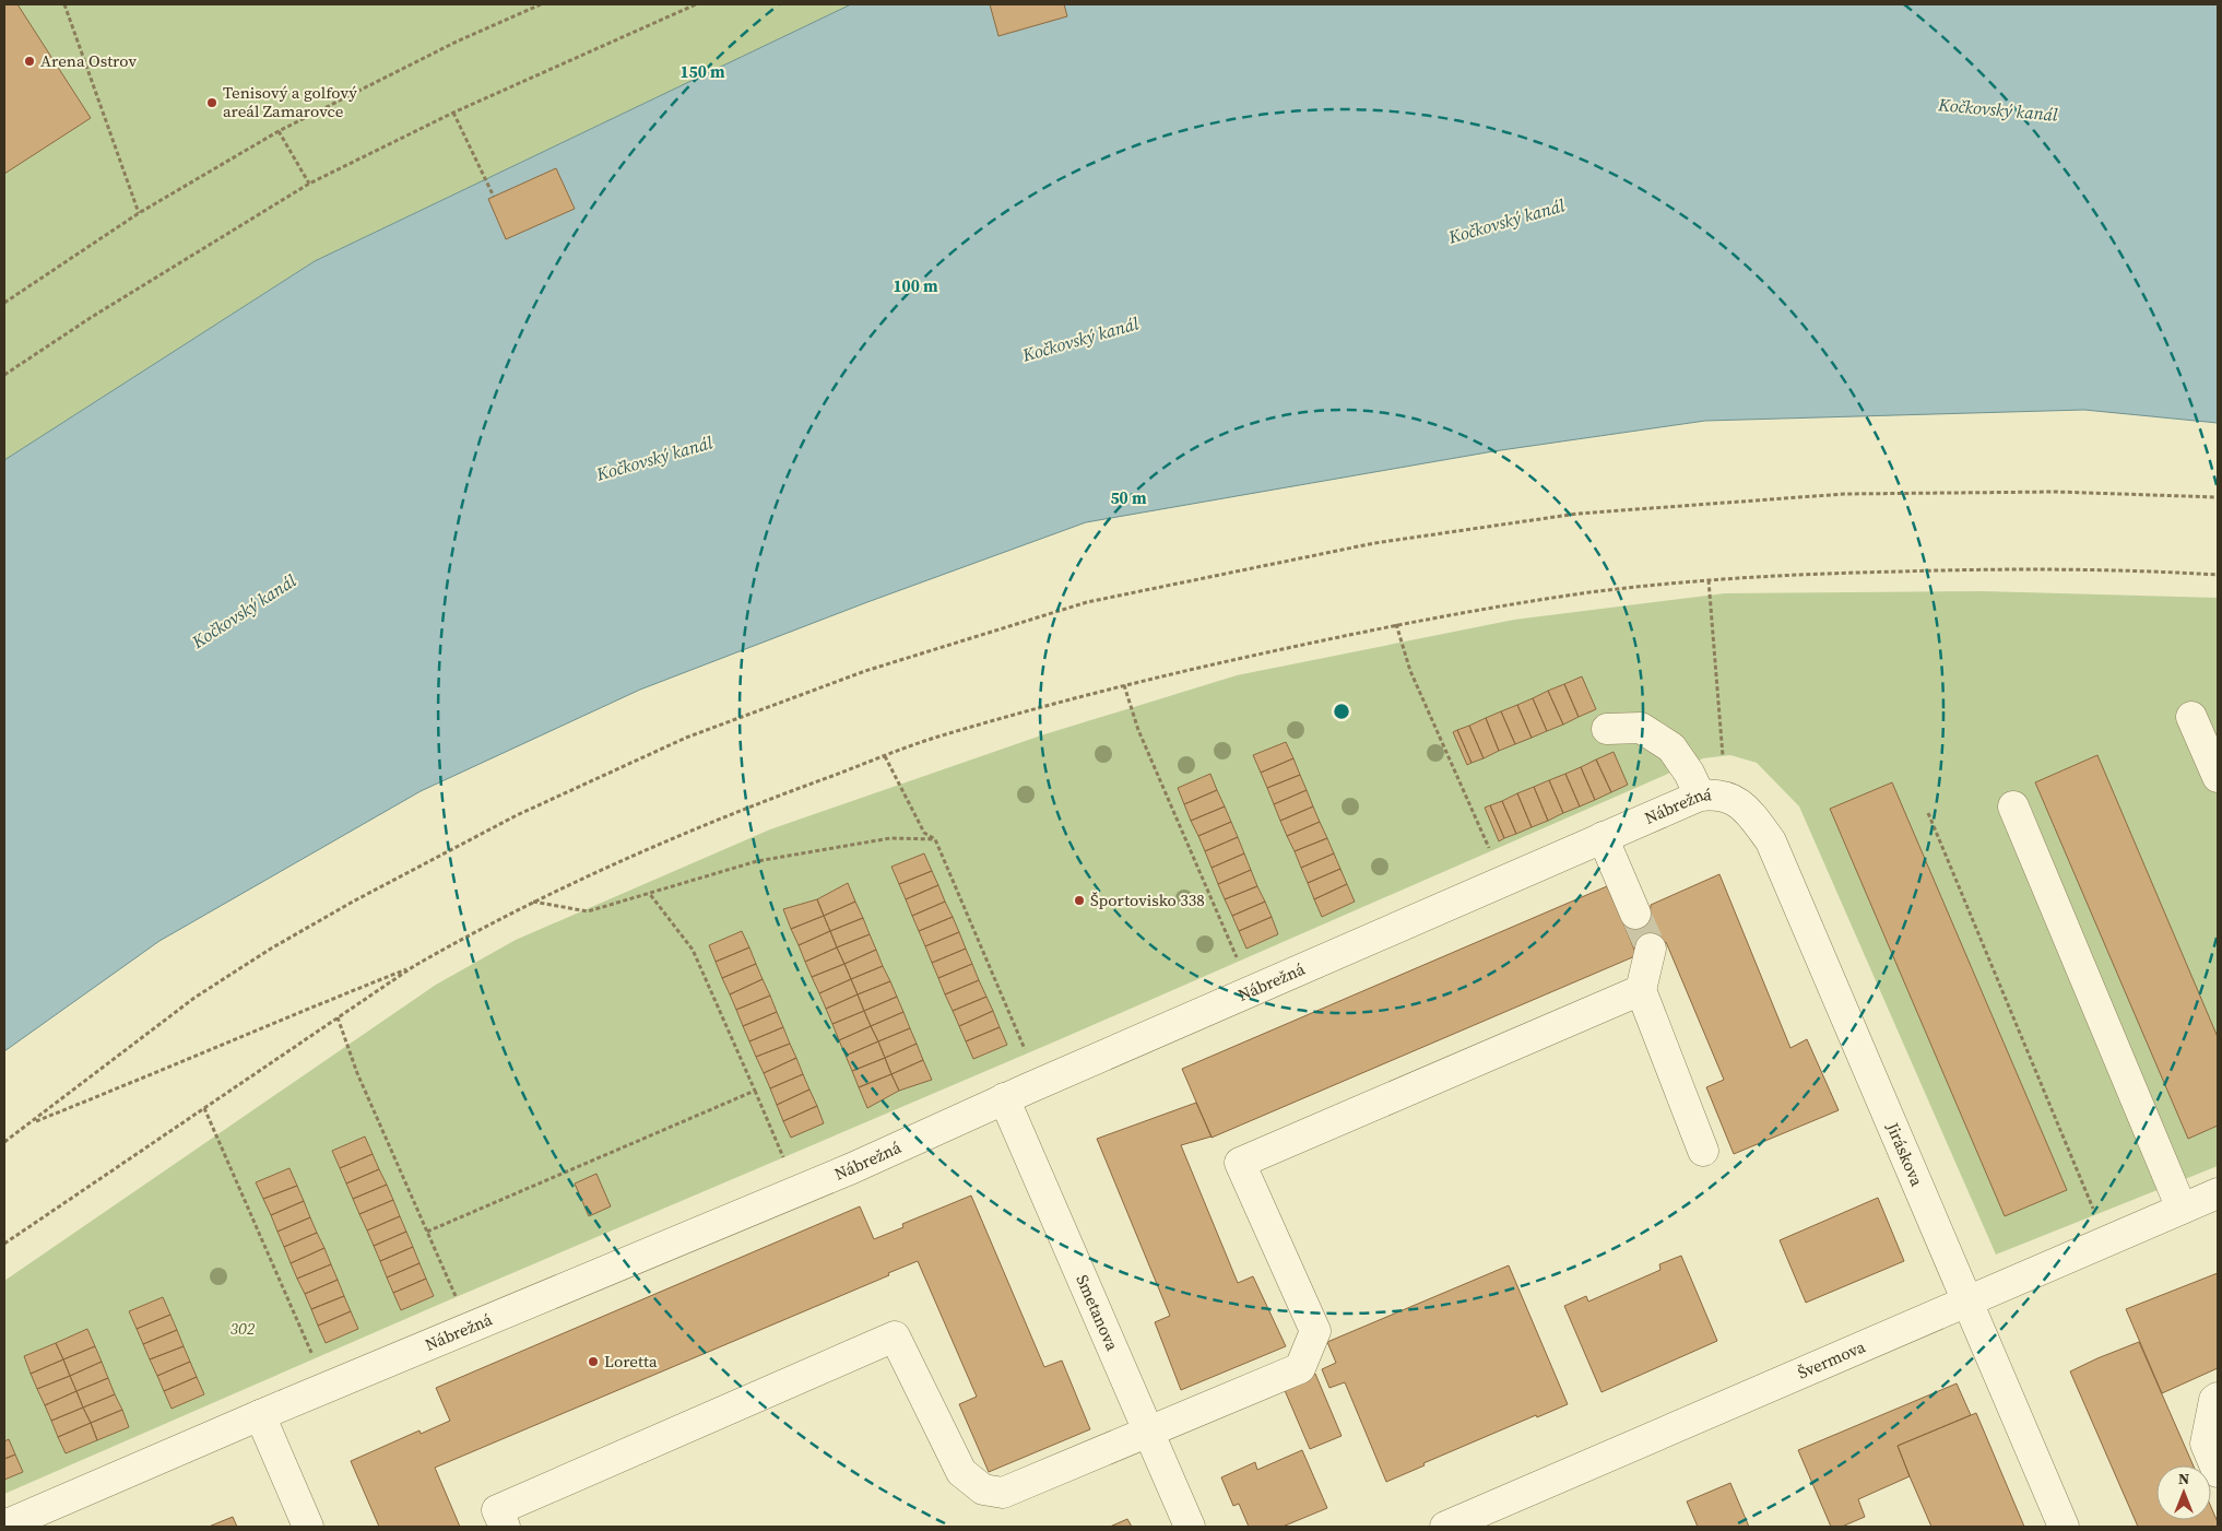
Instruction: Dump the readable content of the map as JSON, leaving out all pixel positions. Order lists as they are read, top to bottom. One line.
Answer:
{"streets":{"street":["Nábrežná","Jiráskova","Smetanova","Švermova"]},"crossings":[["Nábrežná","Jiráskova"],["Nábrežná","Smetanova"],["Jiráskova","Švermova"]],"water":["Kočkovský kanál"],"parks":["302"],"places":["Arena Ostrov","Tenisový a golfový areál Zamarovce","Športovisko 338","Loretta"],"north":"top","rings":["150 m","100 m","50 m"]}
